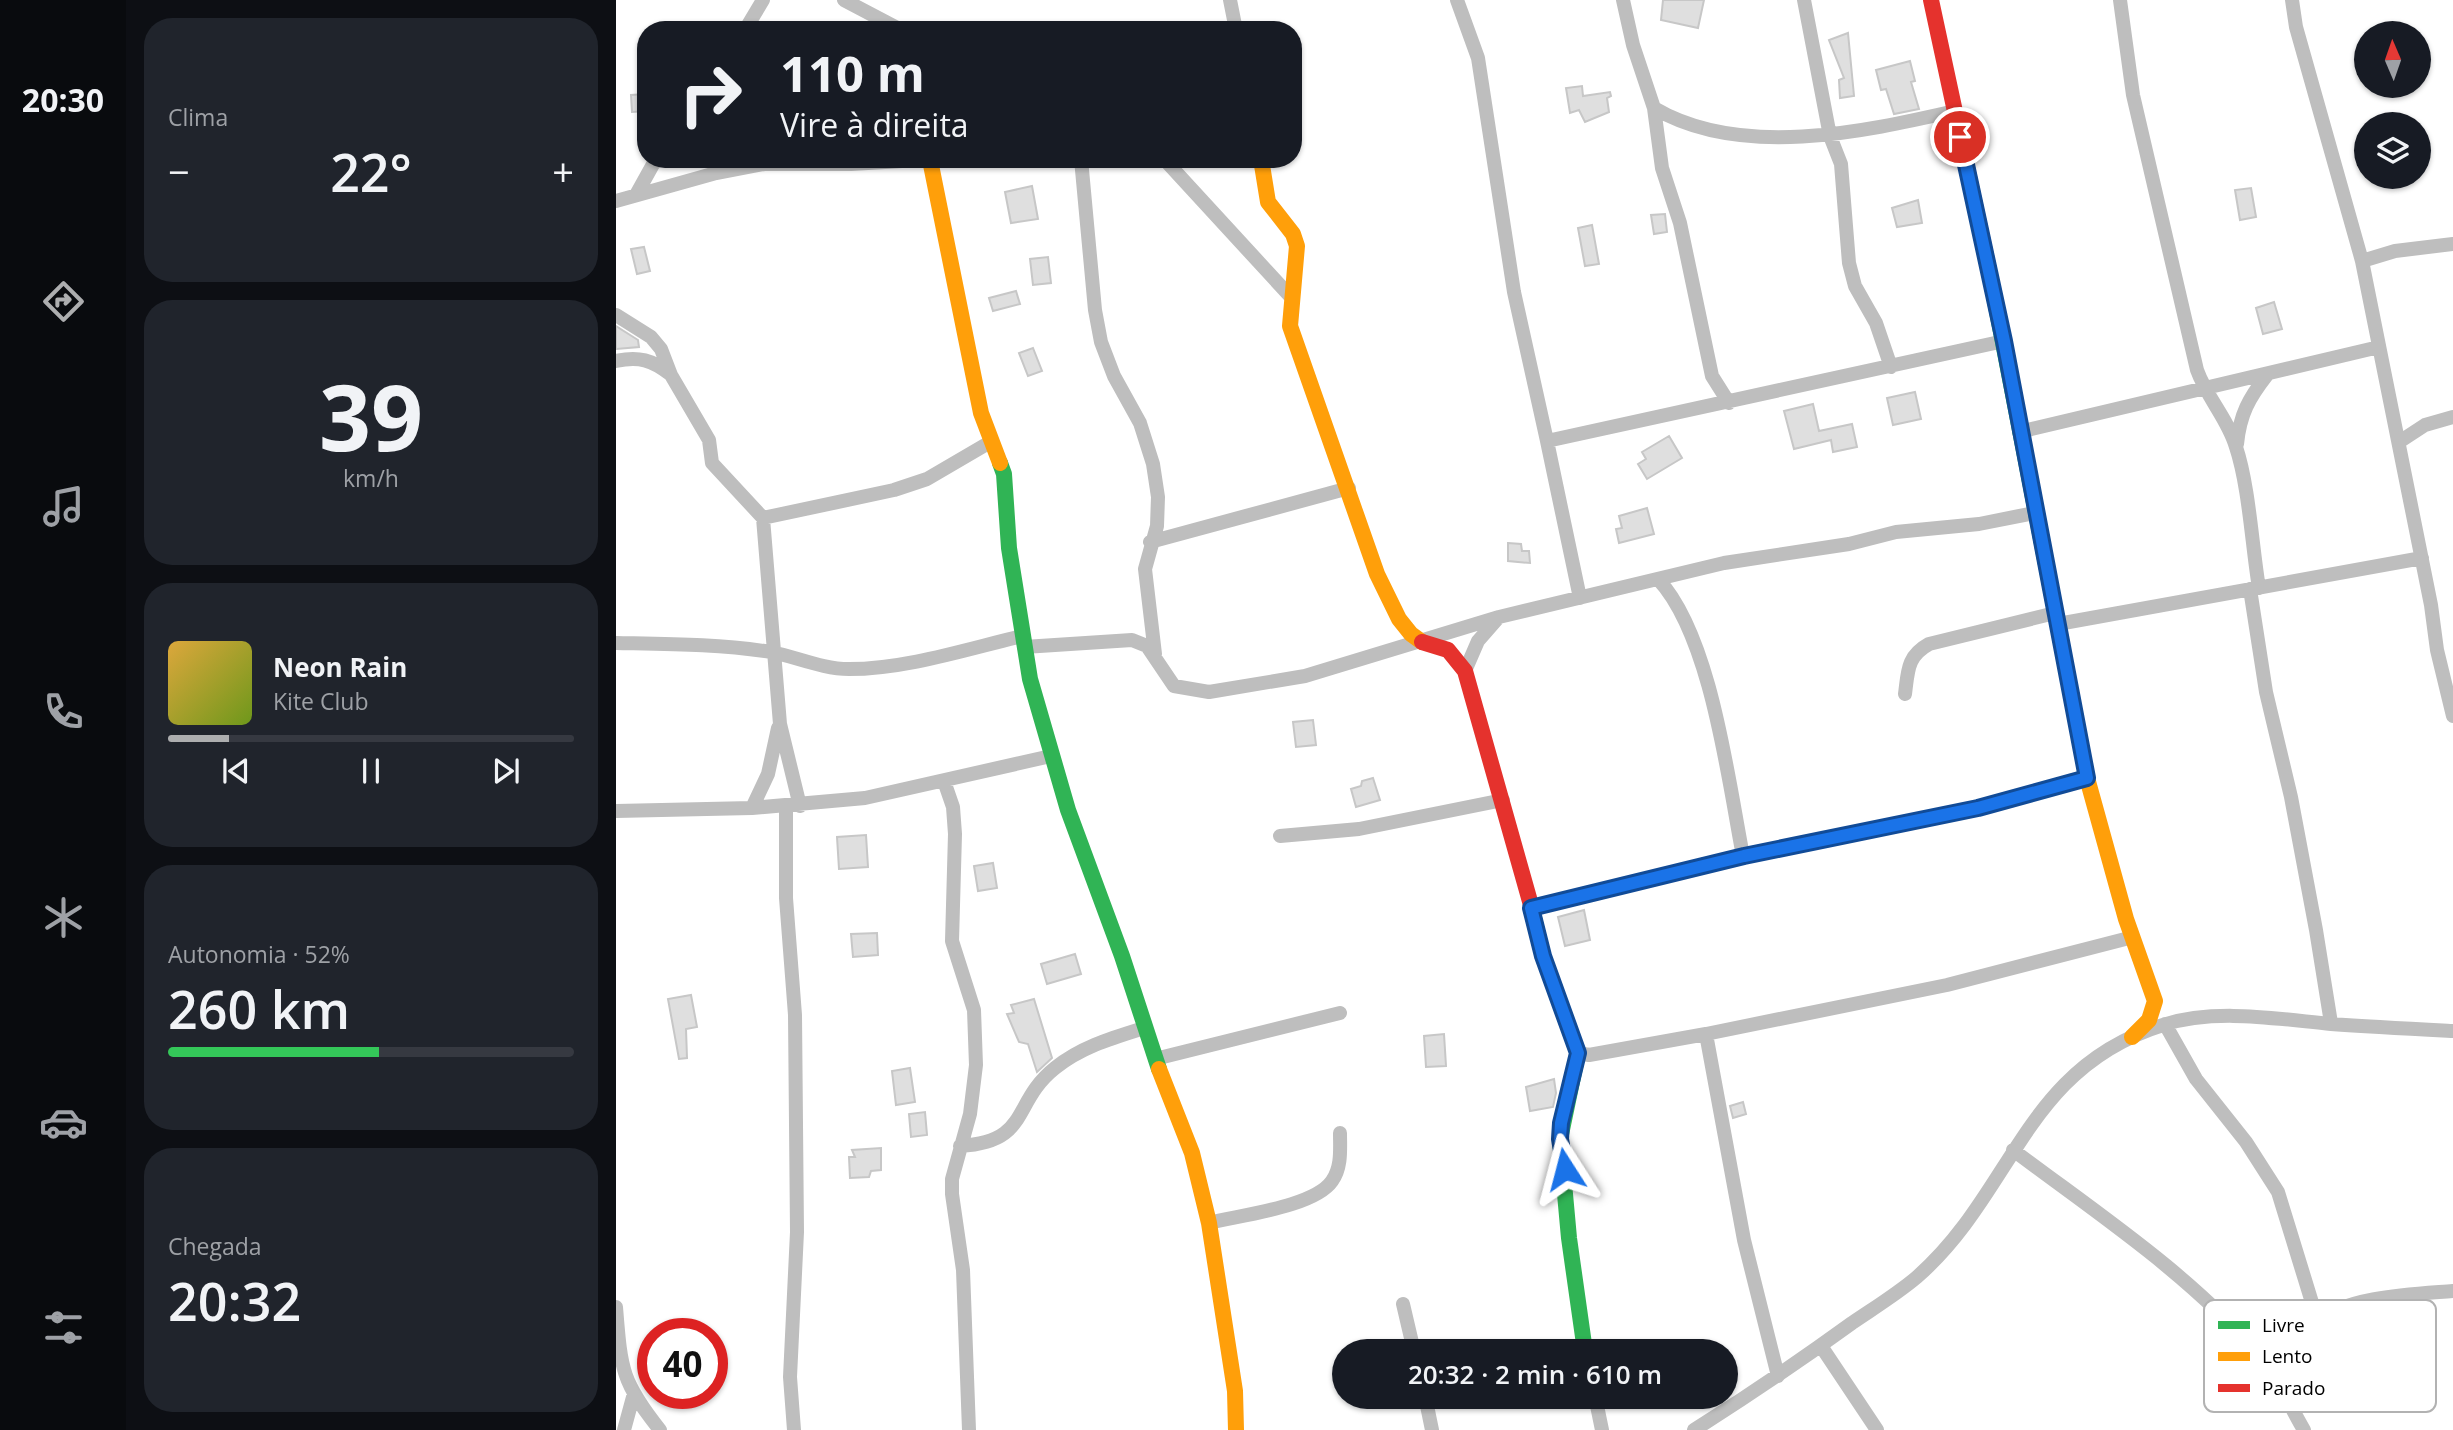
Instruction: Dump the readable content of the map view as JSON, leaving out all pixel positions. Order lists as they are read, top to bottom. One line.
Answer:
{"legend":["Livre","Lento","Parado"],"north":"top","page":{"tabs":"20:30","tile":["Clima",["39","km/h"],["Autonomia · 52%","260 km"],["Chegada","20:32"]],"turn":["110 m","Vire à direita"],"heat":["−","22°","+"],"song":["Neon Rain","Kite Club"],"limit":"40","trip":"20:32 · 2 min · 610 m"}}
